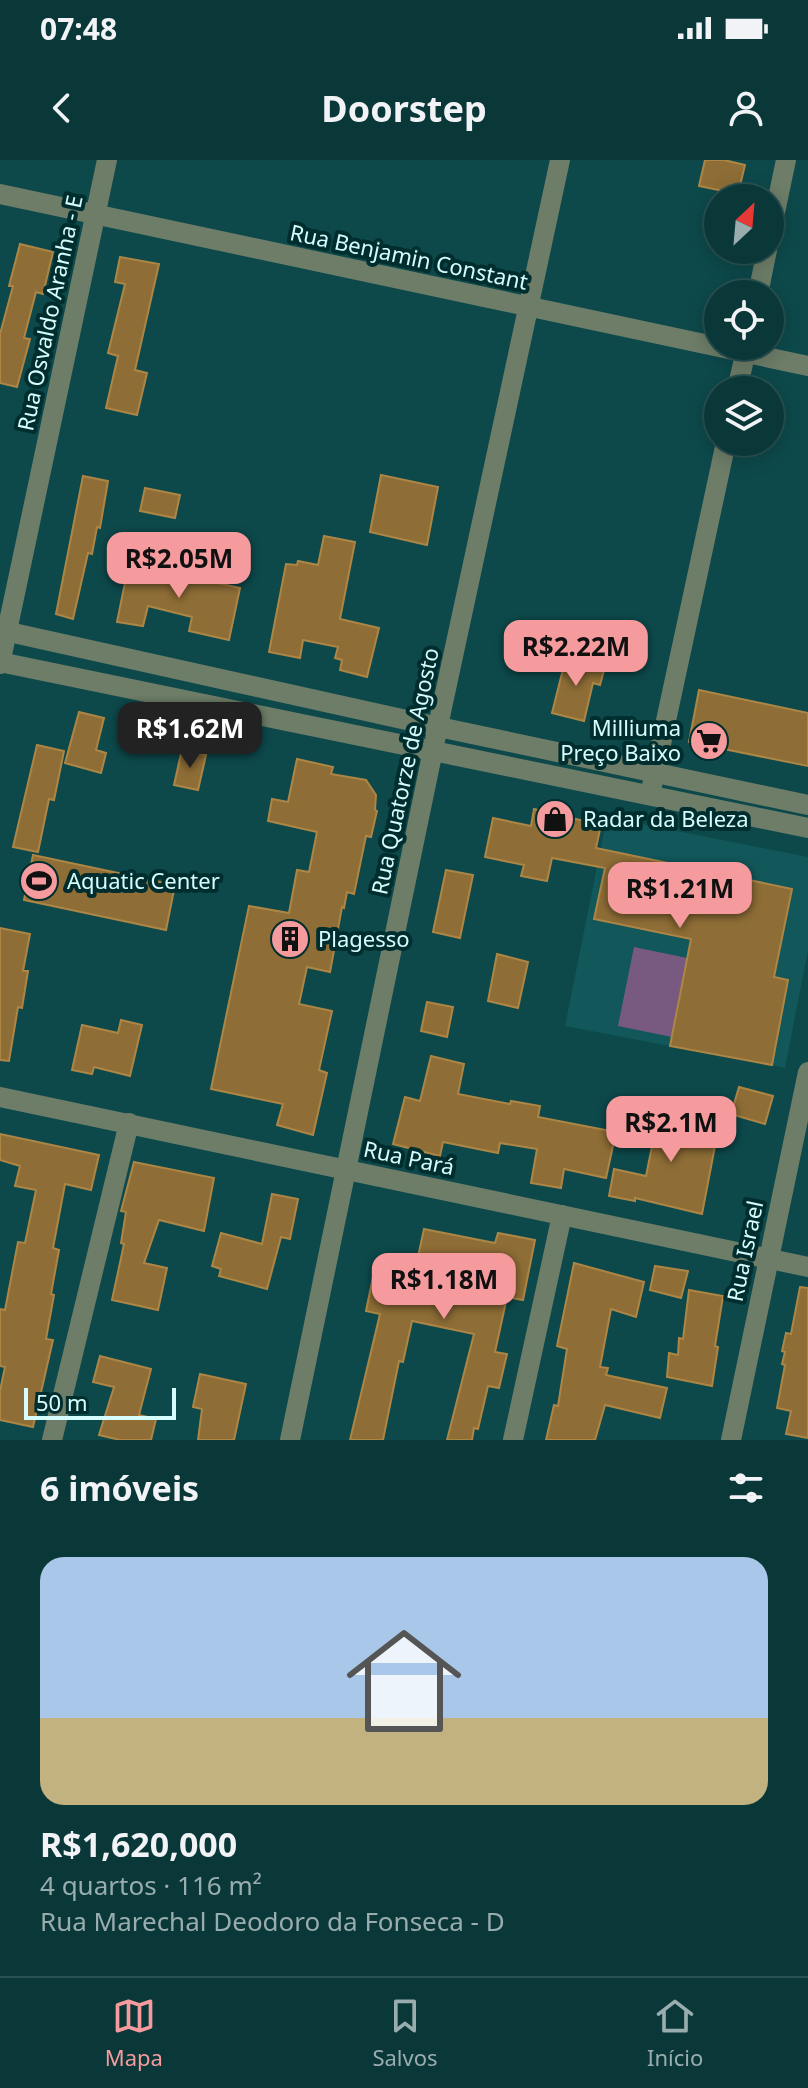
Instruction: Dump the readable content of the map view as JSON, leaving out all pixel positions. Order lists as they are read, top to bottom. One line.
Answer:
{"streets":{"street":["Rua Benjamin Constant","Rua Osvaldo Aranha - E","Rua Quatorze de Agosto","Rua Pará","Rua Israel"]},"crossings":[["Rua Benjamin Constant","Rua Osvaldo Aranha - E"],["Rua Benjamin Constant","Rua Quatorze de Agosto"],["Rua Quatorze de Agosto","Rua Pará"],["Rua Pará","Rua Israel"]],"places":{"supermarket":["Milliuma Preço Baixo"],"shop":["Radar da Beleza"],"sports":["Aquatic Center"],"building":["Plagesso"]},"scale_bar":"50 m","north":"top right","page":{"status":"07:48","header":"Doorstep","price":["R$2.05M","R$2.22M","R$1.62M","R$1.21M","R$2.1M","R$1.18M"],"scale":"50 m","heading":"6 imóveis","list":[{"name":"R$1,620,000","note":"4 quartos · 116 m² · Rua Marechal Deodoro da Fonseca - D"}],"tabs":["Mapa","Salvos","Início"]}}
